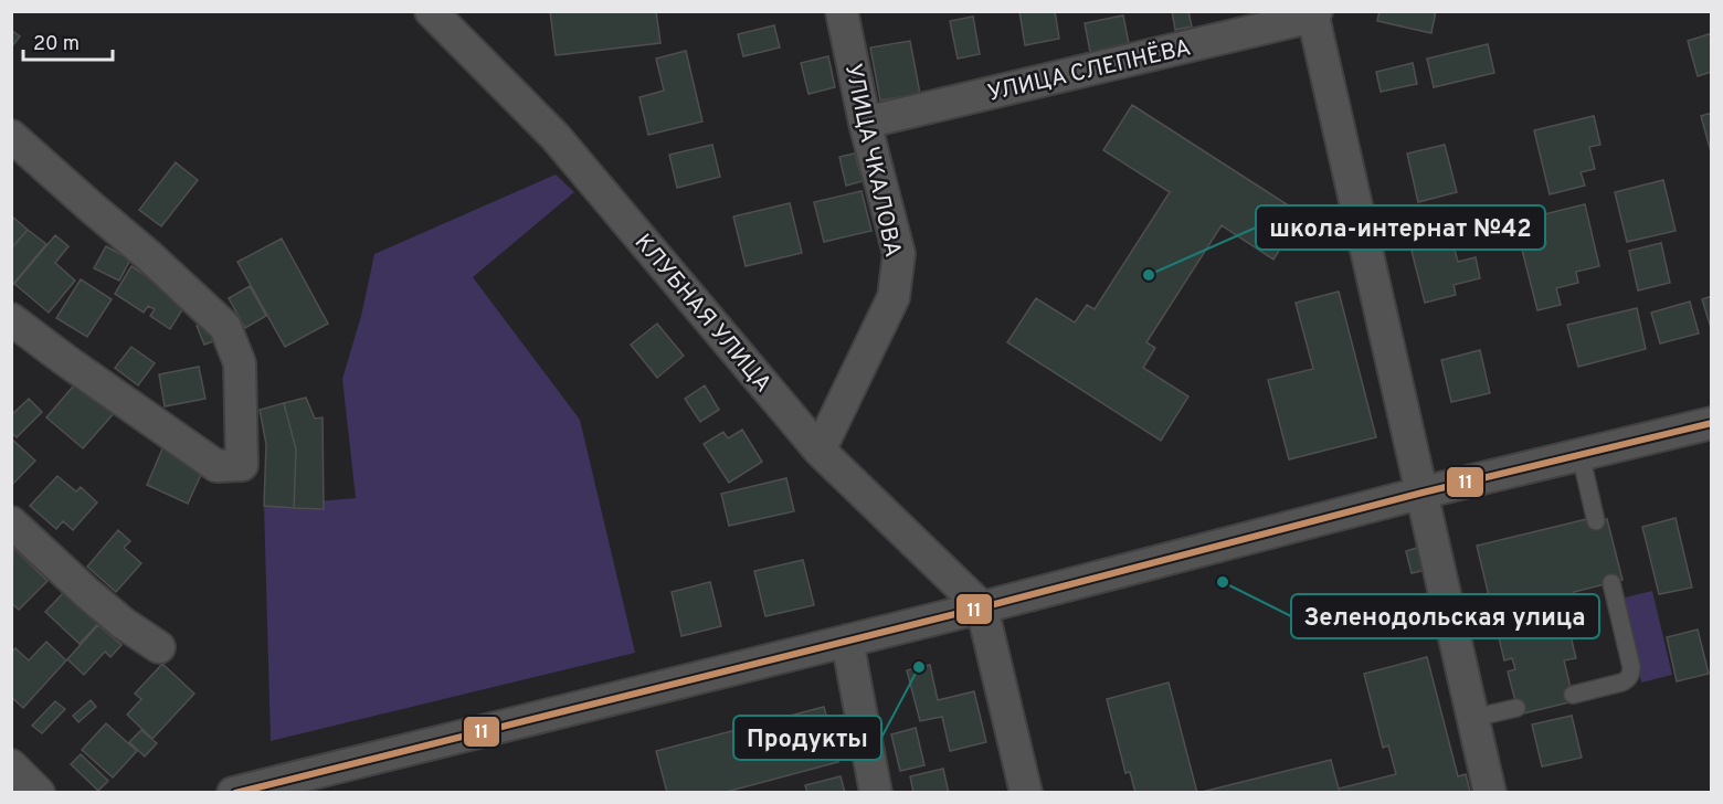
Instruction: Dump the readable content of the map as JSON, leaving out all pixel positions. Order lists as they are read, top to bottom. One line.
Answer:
{"streets":{"street":["УЛИЦА СЛЕПНЁВА","УЛИЦА ЧКАЛОВА","КЛУБНАЯ УЛИЦА"]},"crossings":[["УЛИЦА СЛЕПНЁВА","УЛИЦА ЧКАЛОВА"],["УЛИЦА ЧКАЛОВА","КЛУБНАЯ УЛИЦА"]],"places":["школа-интернат №42","Зеленодольская улица","Продукты"],"lines":["transit line 11"],"scale_bar":"20 m"}
